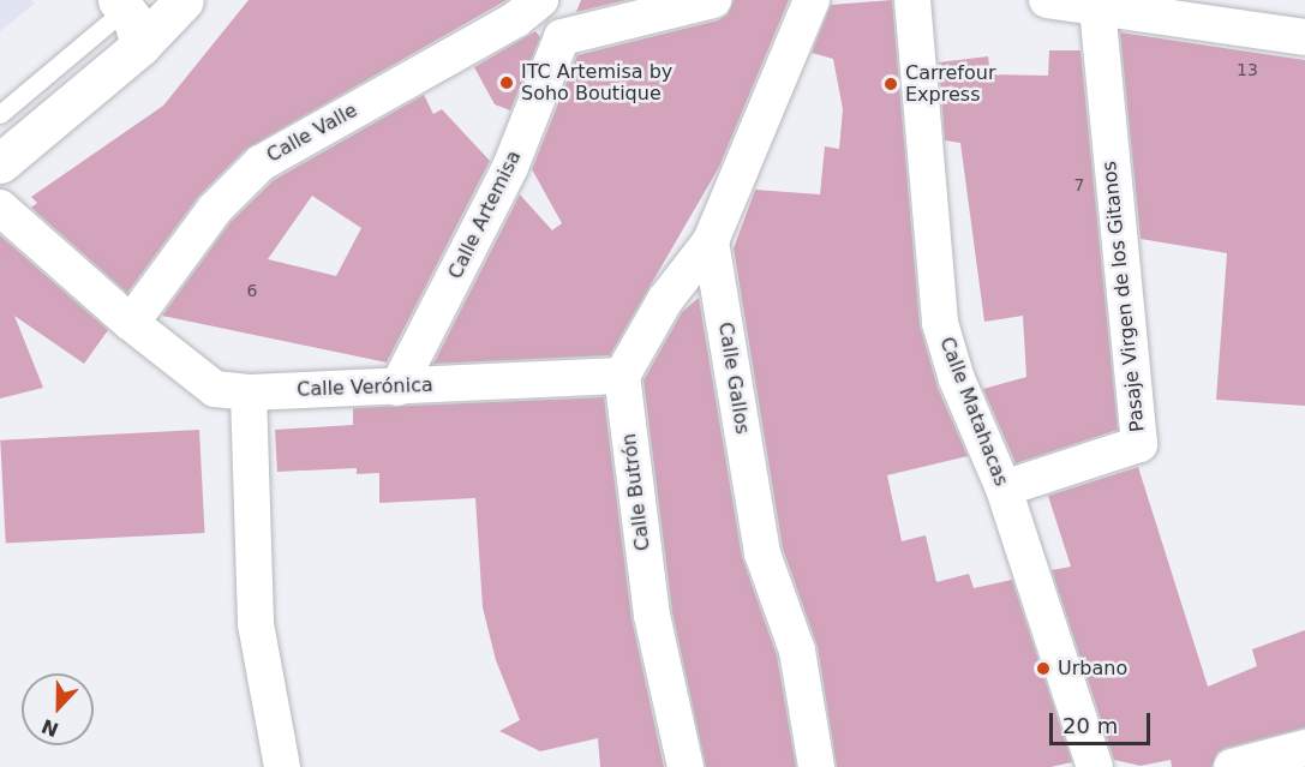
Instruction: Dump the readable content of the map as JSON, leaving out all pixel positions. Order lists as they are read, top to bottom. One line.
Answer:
{"streets":{"street":["Calle Valle","Calle Artemisa","Pasaje Virgen de los Gitanos","Calle Gallos","Calle Verónica","Calle Matahacas","Calle Butrón"]},"crossings":[["Calle Valle","Calle Verónica"],["Calle Artemisa","Calle Verónica"],["Pasaje Virgen de los Gitanos","Calle Matahacas"],["Calle Verónica","Calle Butrón"]],"places":["ITC Artemisa by Soho Boutique","Carrefour Express","Urbano"],"house_numbers":["13","7","6"],"scale_bar":"20 m","north":"bottom"}
